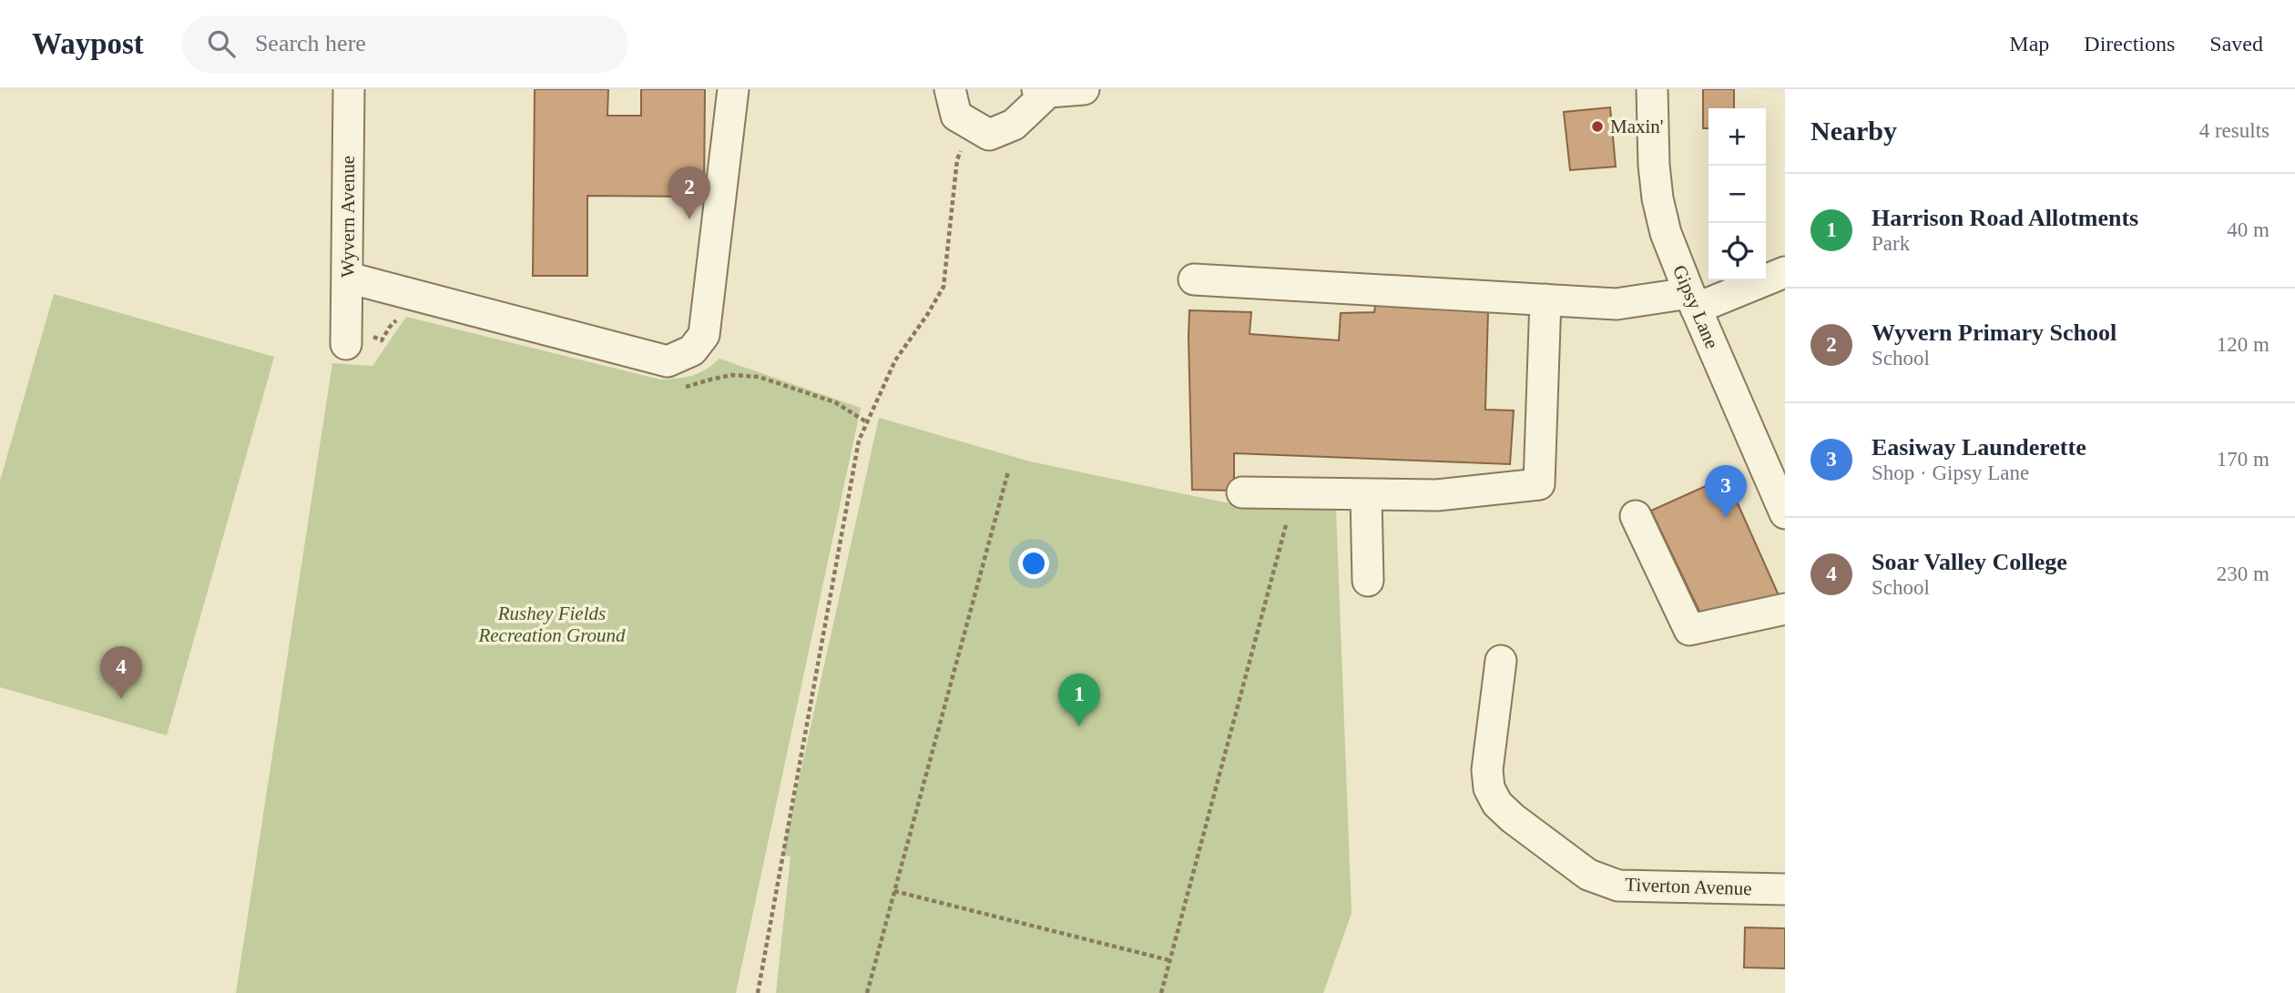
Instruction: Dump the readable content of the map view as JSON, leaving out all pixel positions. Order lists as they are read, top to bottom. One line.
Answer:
{"streets":{"street":["Wyvern Avenue","Gipsy Lane","Tiverton Avenue"]},"parks":["Rushey Fields Recreation Ground"],"places":["Maxin'"],"page":{"header":"Waypost","search":"Search here","nav":["Map","Directions","Saved"],"heading":["Nearby","4 results"],"map_buttons":["+","−"],"pins":["2","3","4","1"],"list":[{"mark":"1","name":"Harrison Road Allotments","note":"Park","value":"40 m"},{"mark":"2","name":"Wyvern Primary School","note":"School","value":"120 m"},{"mark":"3","name":"Easiway Launderette","note":"Shop · Gipsy Lane","value":"170 m"},{"mark":"4","name":"Soar Valley College","note":"School","value":"230 m"}]}}
